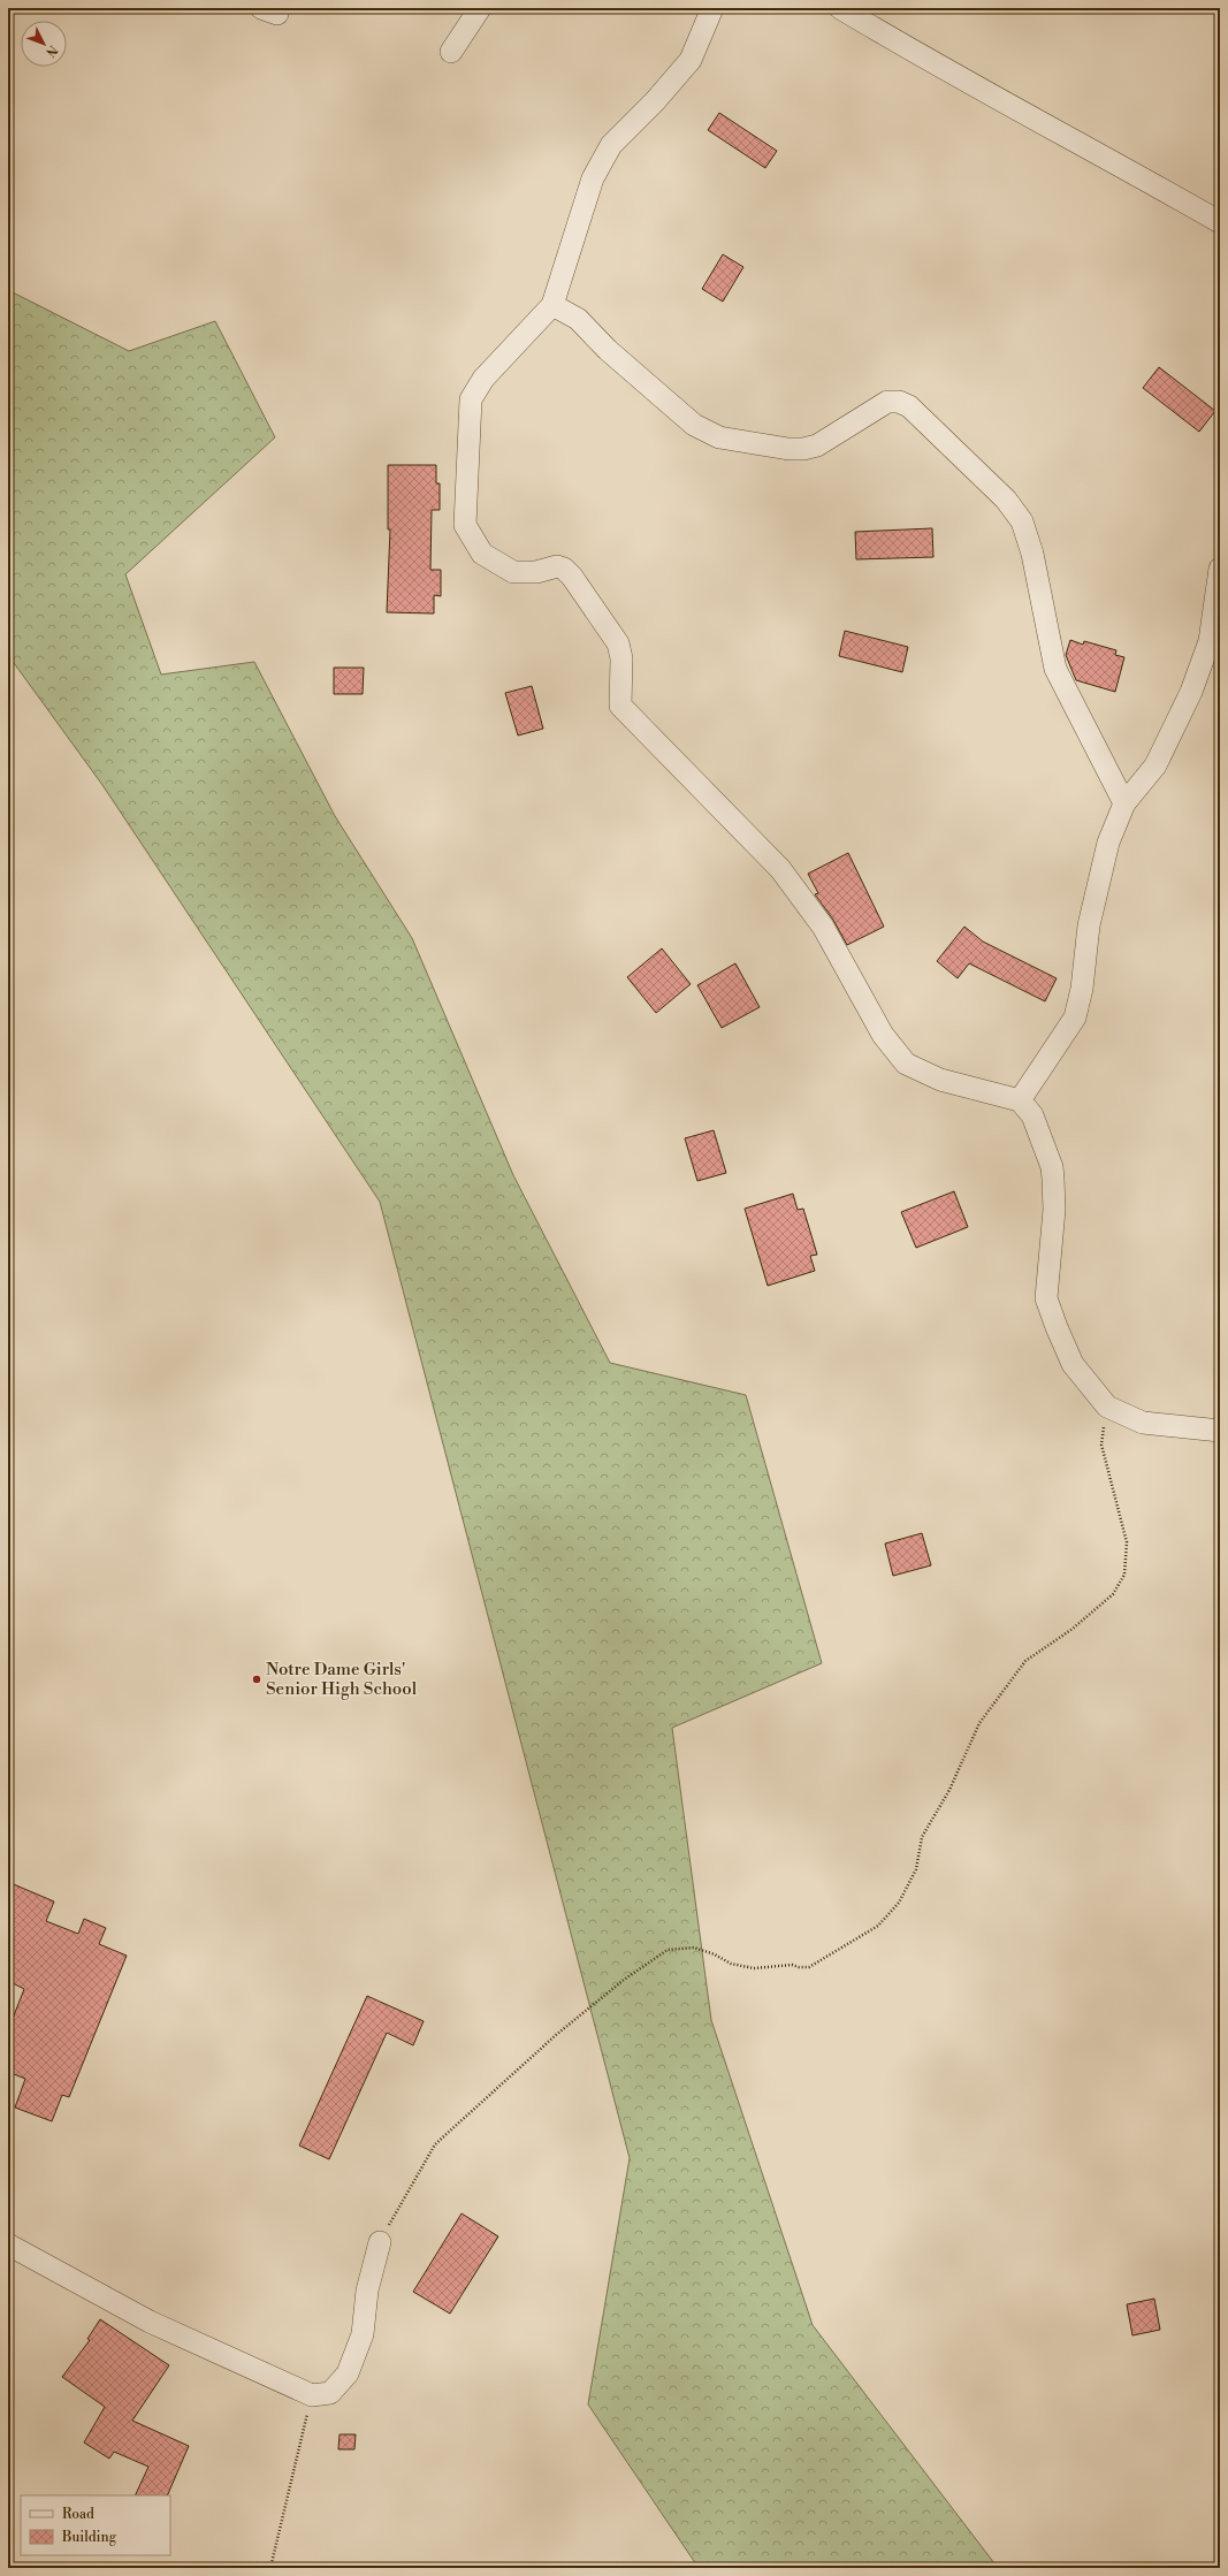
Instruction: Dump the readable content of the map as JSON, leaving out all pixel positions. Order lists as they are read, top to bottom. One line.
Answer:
{"places":["Notre Dame Girls' Senior High School"],"legend":["Road","Building"],"north":"bottom right"}
